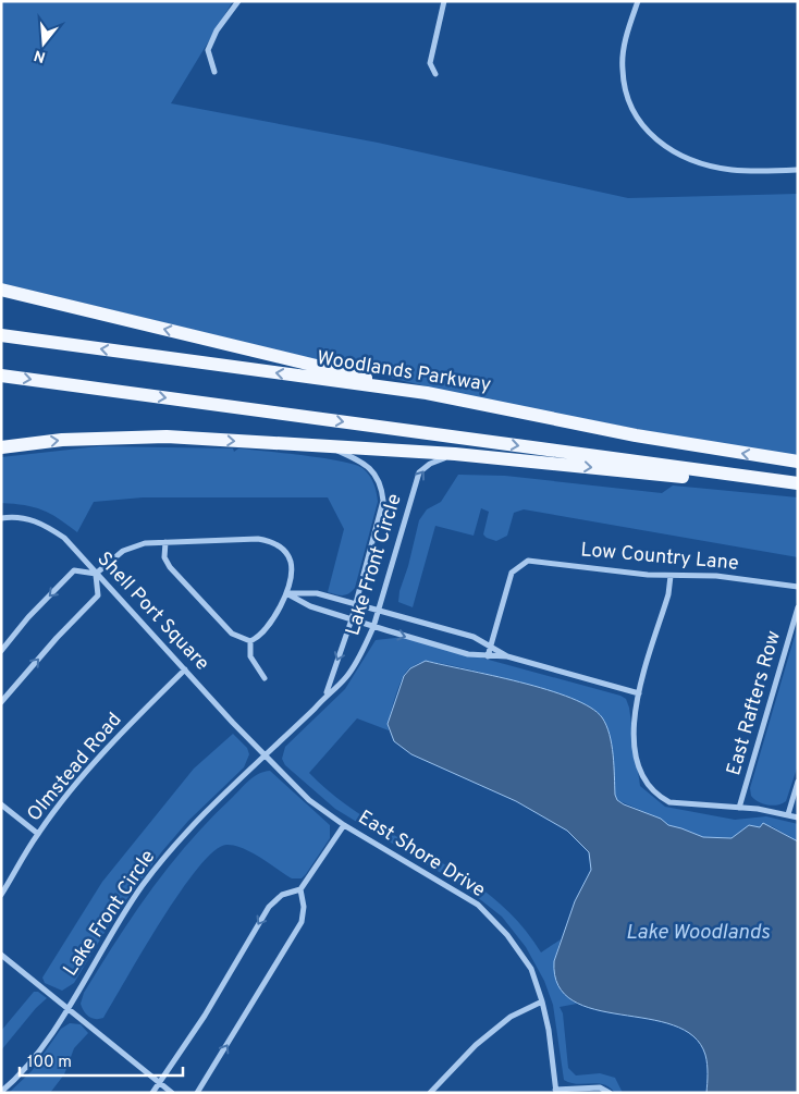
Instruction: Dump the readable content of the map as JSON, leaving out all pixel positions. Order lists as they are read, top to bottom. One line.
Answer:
{"streets":{"main road":["Woodlands Parkway"],"street":["Low Country Lane","Lake Front Circle","Shell Port Square","East Rafters Row","Olmstead Road","East Shore Drive"]},"crossings":[["Lake Front Circle","Shell Port Square"],["Lake Front Circle","East Shore Drive"],["Shell Port Square","Olmstead Road"],["Shell Port Square","East Shore Drive"]],"water":["Lake Woodlands"],"scale_bar":"100 m","north":"bottom"}
